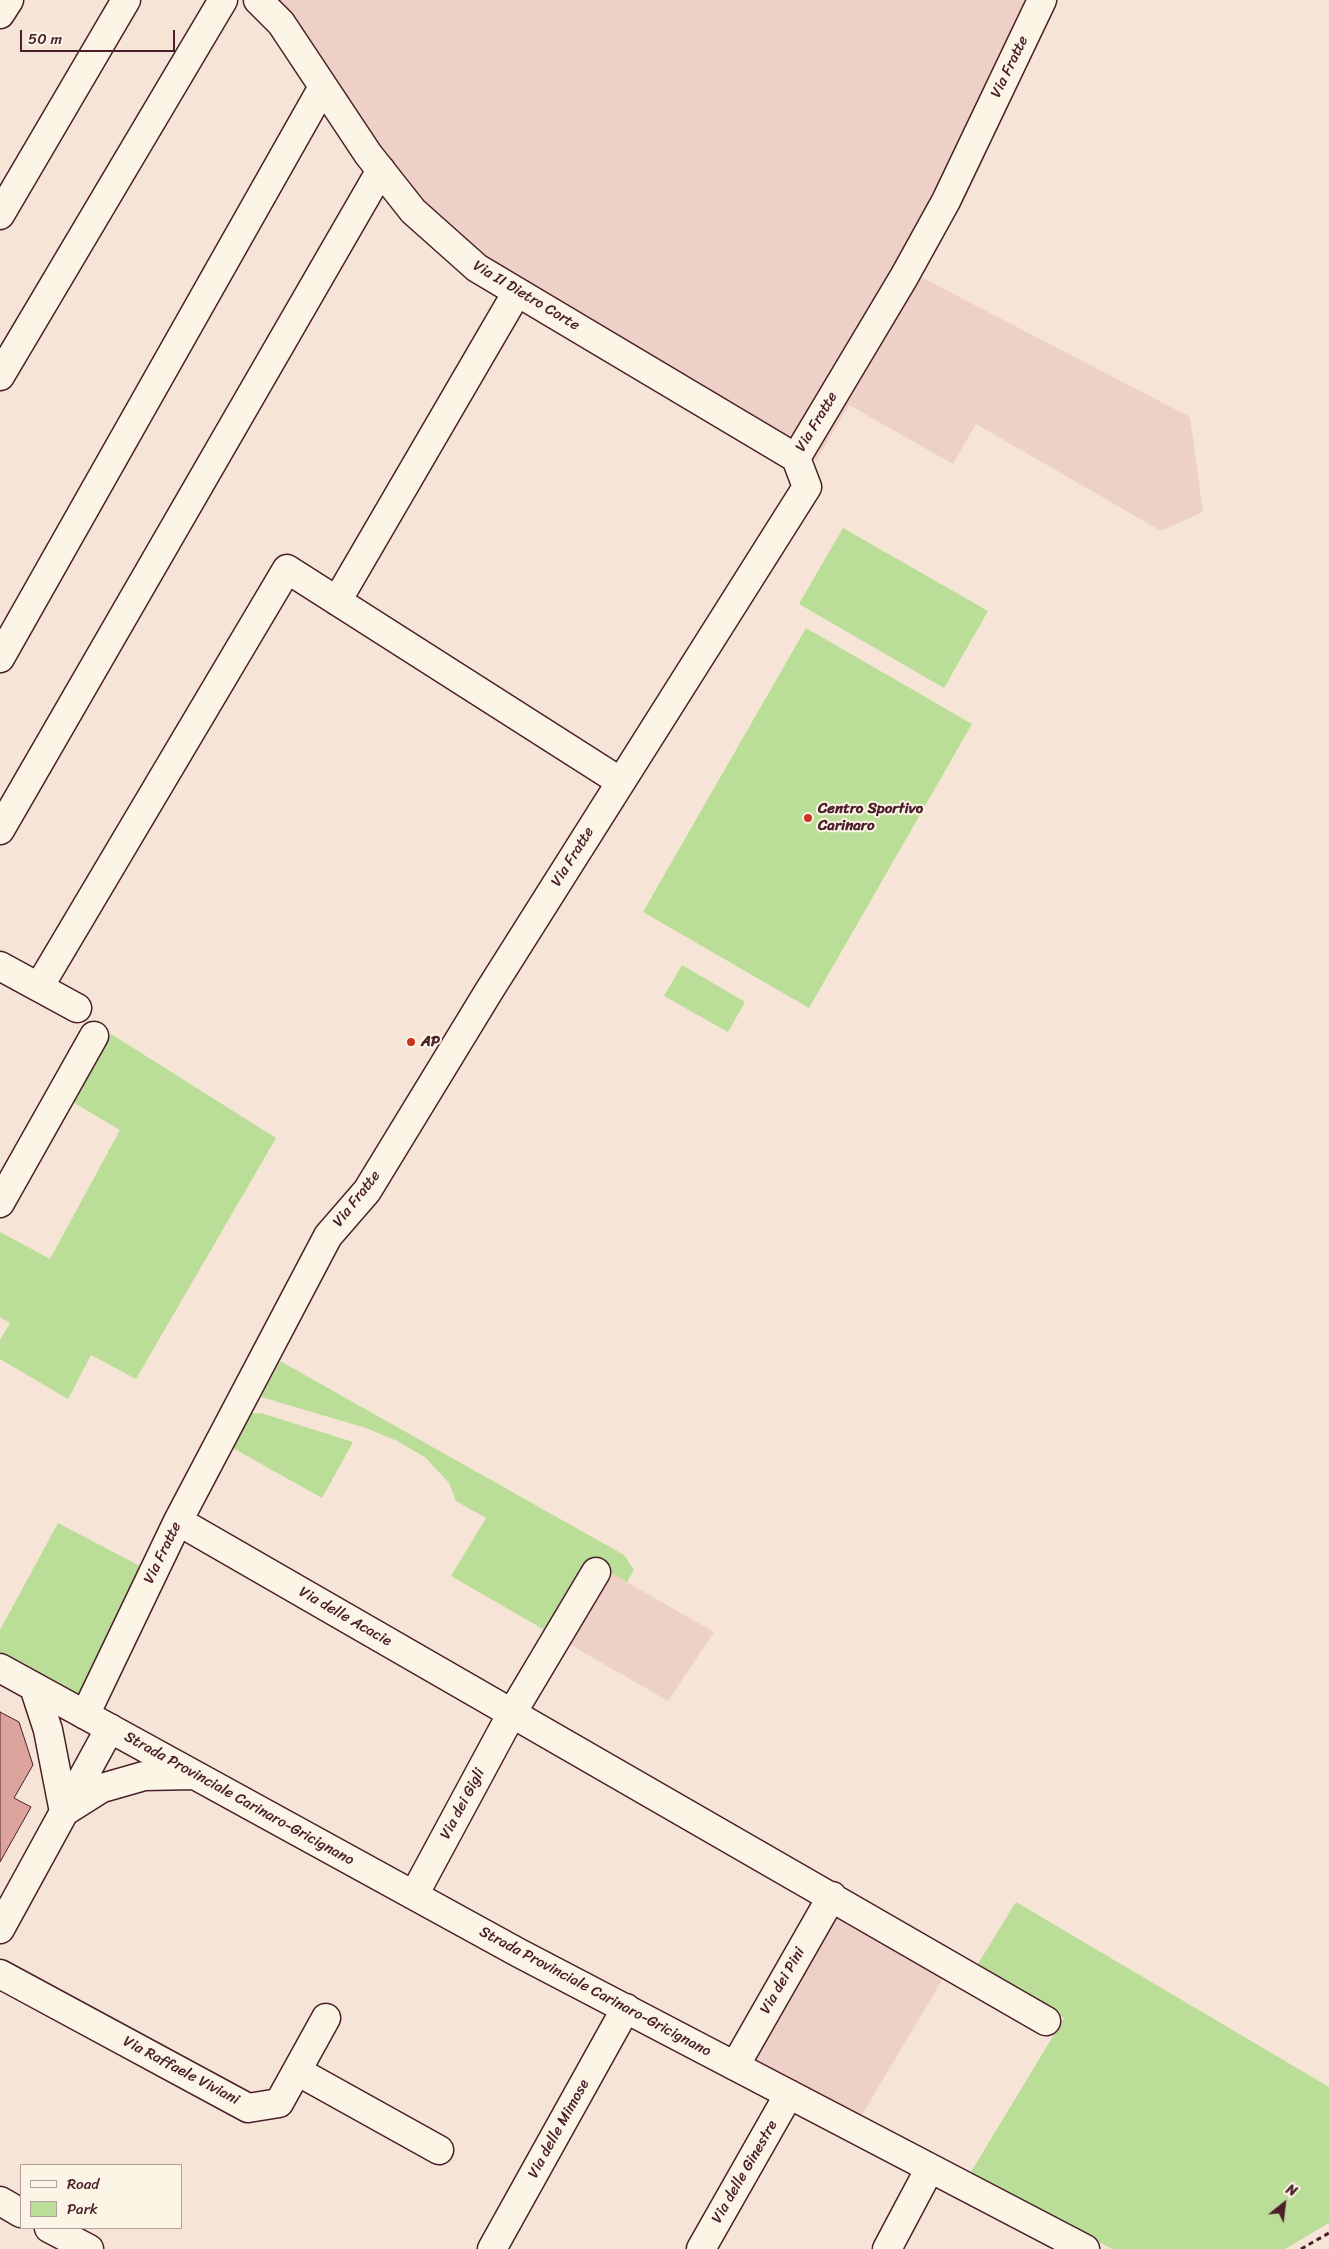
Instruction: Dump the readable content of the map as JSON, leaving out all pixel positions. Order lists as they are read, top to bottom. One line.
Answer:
{"streets":{"street":["Via Fratte","Via II Dietro Corte","Via delle Acacie","Strada Provinciale Carinaro-Gricignano","Via dei Gigli","Via dei Pini","Via Raffaele Viviani","Via delle Mimose","Via delle Ginestre"]},"crossings":[["Via Fratte","Via II Dietro Corte"],["Via Fratte","Via delle Acacie"],["Via Fratte","Strada Provinciale Carinaro-Gricignano"],["Via delle Acacie","Via dei Gigli"],["Via delle Acacie","Via dei Pini"],["Strada Provinciale Carinaro-Gricignano","Via dei Gigli"],["Strada Provinciale Carinaro-Gricignano","Via dei Pini"],["Strada Provinciale Carinaro-Gricignano","Via delle Mimose"],["Strada Provinciale Carinaro-Gricignano","Via delle Ginestre"]],"places":["Centro Sportivo Carinaro","AP"],"legend":["Road","Park"],"scale_bar":"50 m","north":"top right"}
